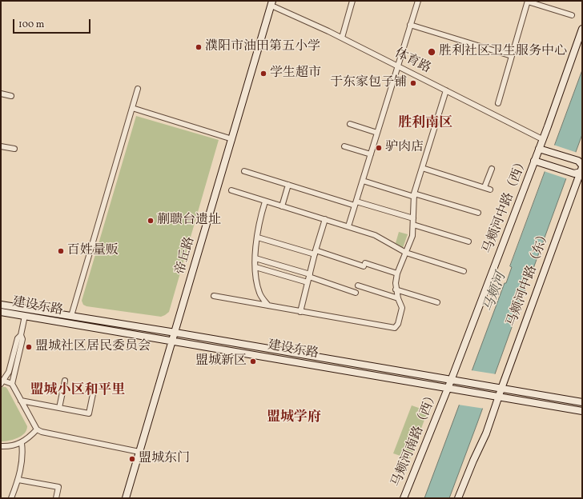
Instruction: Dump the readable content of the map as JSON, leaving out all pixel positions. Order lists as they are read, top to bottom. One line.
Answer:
{"streets":{"street":["体育路","马颊河中路（西）","帝丘路","马颊河中路（东）","建设东路","马颊河南路（西）"]},"crossings":[["体育路","马颊河中路（西）"],["体育路","帝丘路"],["马颊河中路（西）","建设东路"],["马颊河中路（西）","马颊河南路（西）"],["帝丘路","建设东路"],["马颊河中路（东）","建设东路"],["建设东路","马颊河南路（西）"]],"districts":["胜利南区","盟城小区和平里","盟城学府"],"water":["马颊河"],"places":["濮阳市油田第五小学","胜利社区卫生服务中心","学生超市","于东家包子铺","驴肉店","蒯聩台遗址","百姓量贩","盟城社区居民委员会","盟城新区","盟城东门"],"scale_bar":"100 m"}
